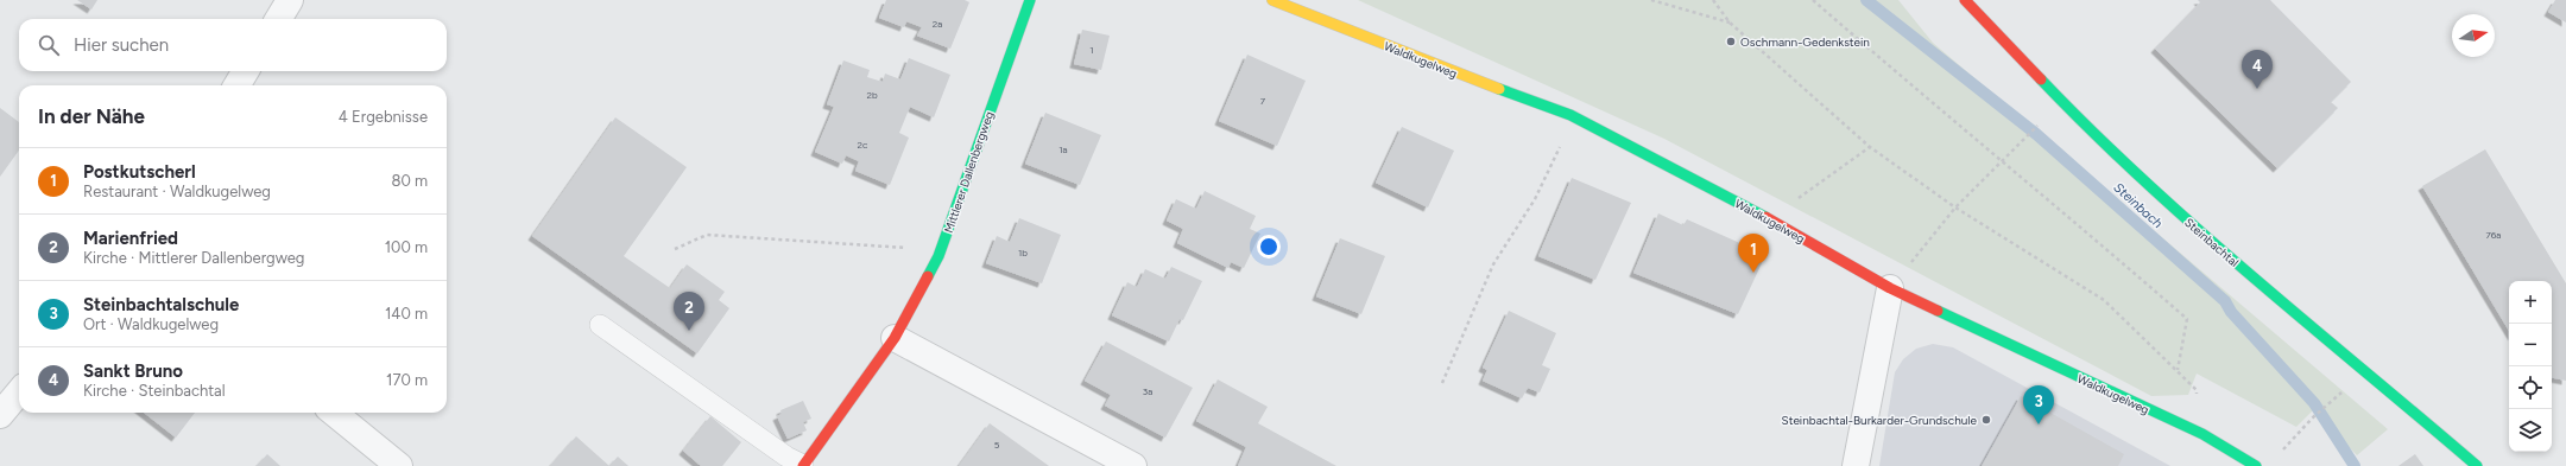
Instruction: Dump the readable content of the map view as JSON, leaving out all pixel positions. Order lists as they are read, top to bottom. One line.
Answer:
{"streets":{"street":["Waldkugelweg","Mittlerer Dallenbergweg","Steinbachtal"]},"water":["Steinbach"],"places":["Oschmann-Gedenkstein","Steinbachtal-Burkarder-Grundschule"],"house_numbers":["2a","1","2b","7","2c","1a","76a","1b","3a","5"],"north":"right","page":{"search":"Hier suchen","pins":["4","1","2","3"],"heading":["In der Nähe","4 Ergebnisse"],"list":[{"mark":"1","name":"Postkutscherl","note":"Restaurant · Waldkugelweg","value":"80 m"},{"mark":"2","name":"Marienfried","note":"Kirche · Mittlerer Dallenbergweg","value":"100 m"},{"mark":"3","name":"Steinbachtalschule","note":"Ort · Waldkugelweg","value":"140 m"},{"mark":"4","name":"Sankt Bruno","note":"Kirche · Steinbachtal","value":"170 m"}],"map_buttons":["+","−"]}}
